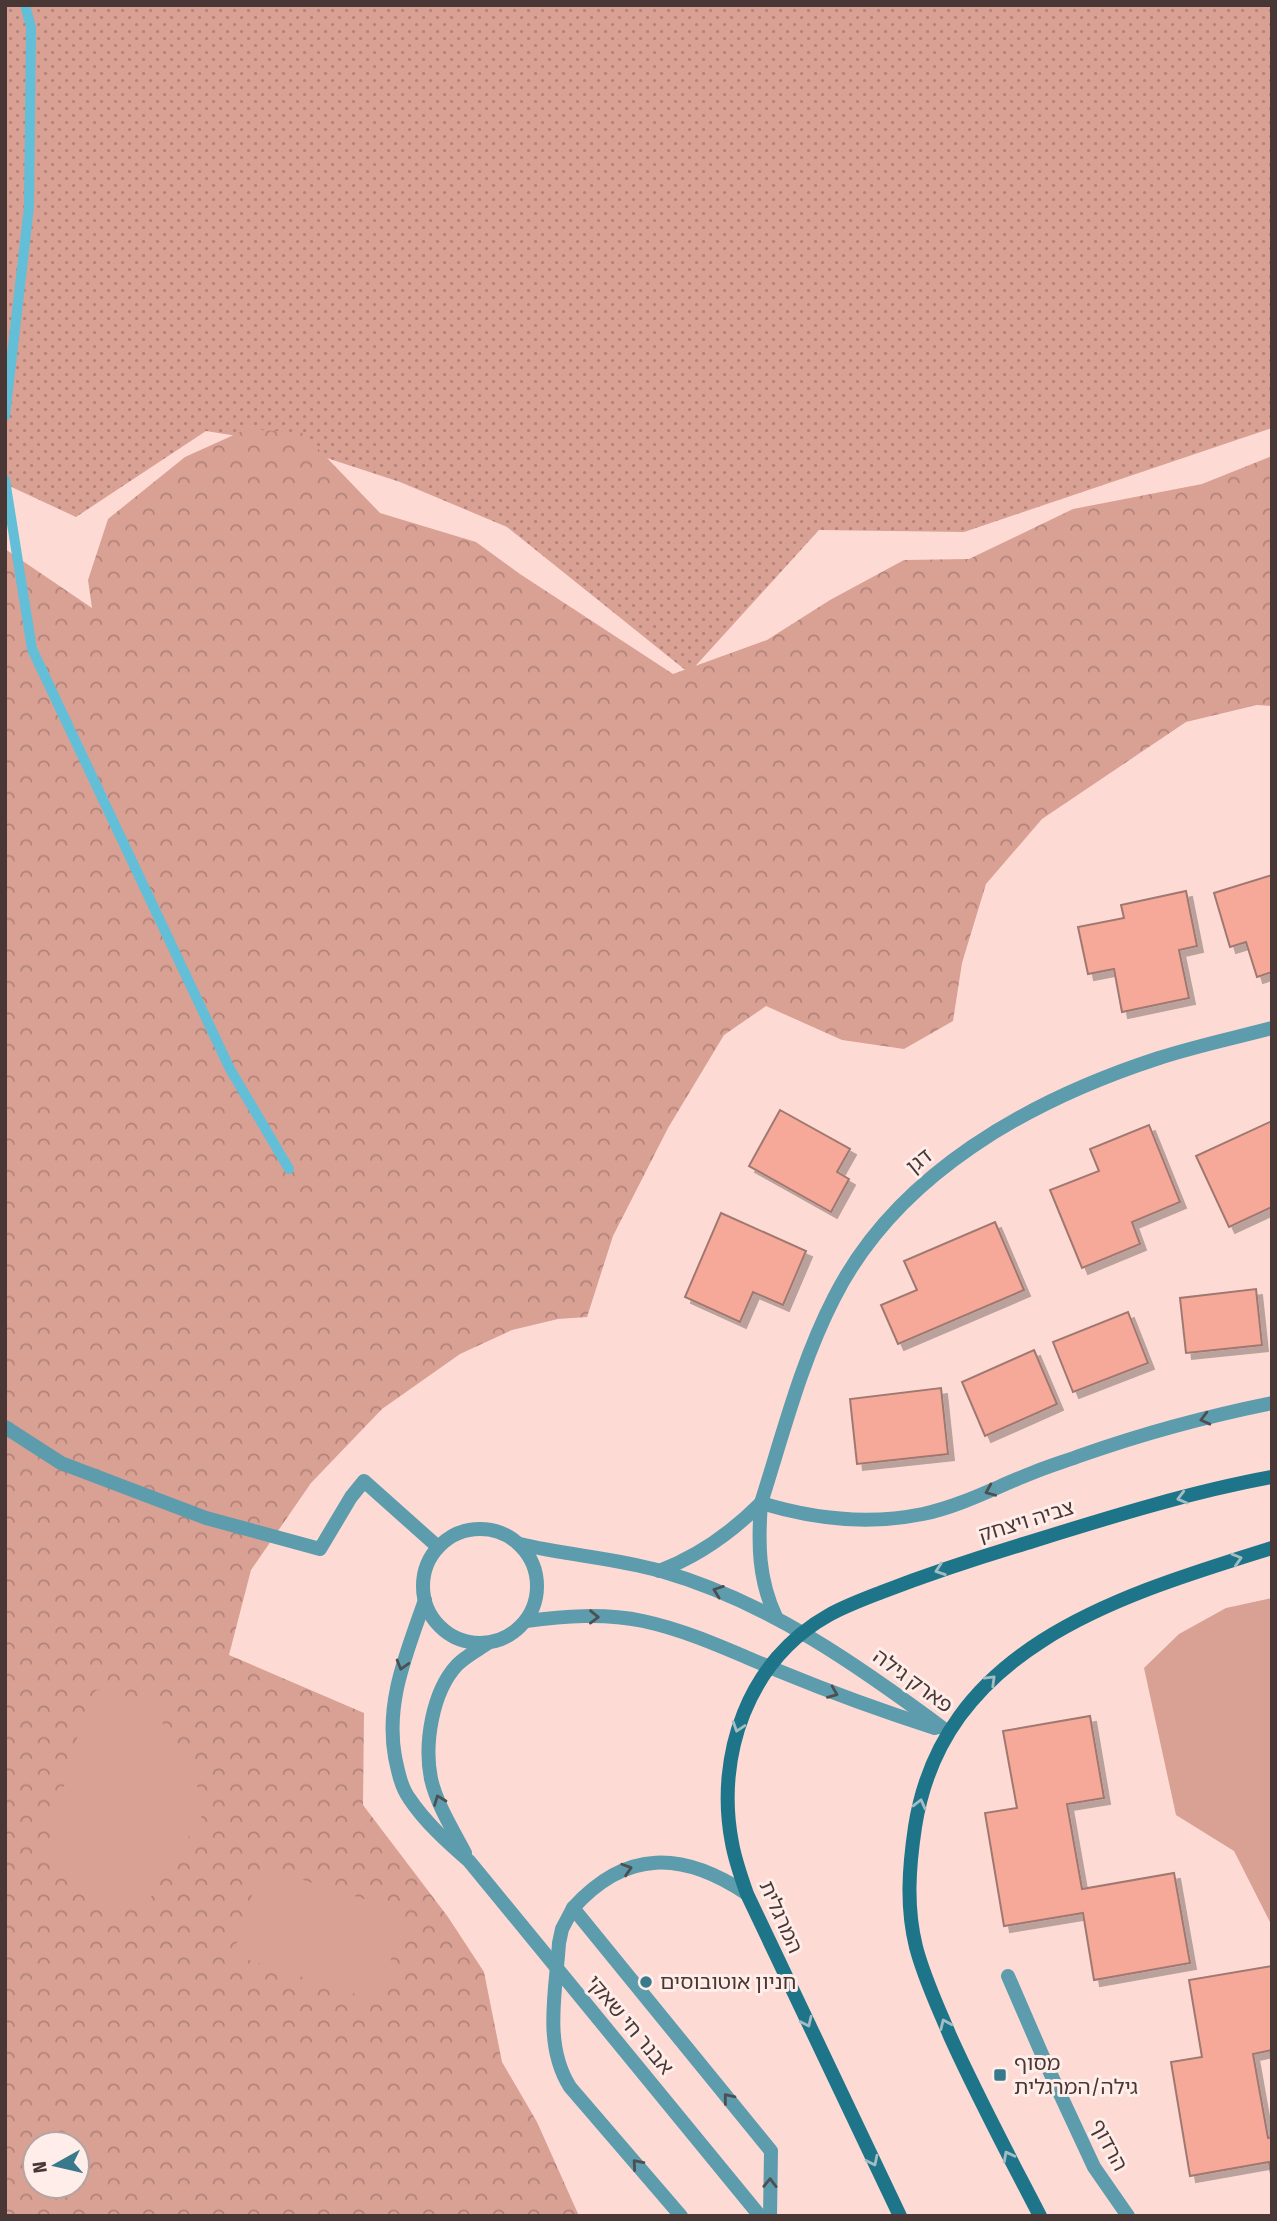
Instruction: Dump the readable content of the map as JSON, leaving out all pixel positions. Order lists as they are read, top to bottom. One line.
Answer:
{"streets":{"street":["דגן","צביה ויצחק","פארק גילה","המרגלית","אבנר חי שאקי","הרדוף"]},"crossings":[["דגן","פארק גילה"],["צביה ויצחק","פארק גילה"],["צביה ויצחק","המרגלית"],["פארק גילה","המרגלית"],["פארק גילה","אבנר חי שאקי"]],"places":{"other":["חניון אוטובוסים"],"transit":["מסוף גילה/המרגלית"]},"north":"left"}
